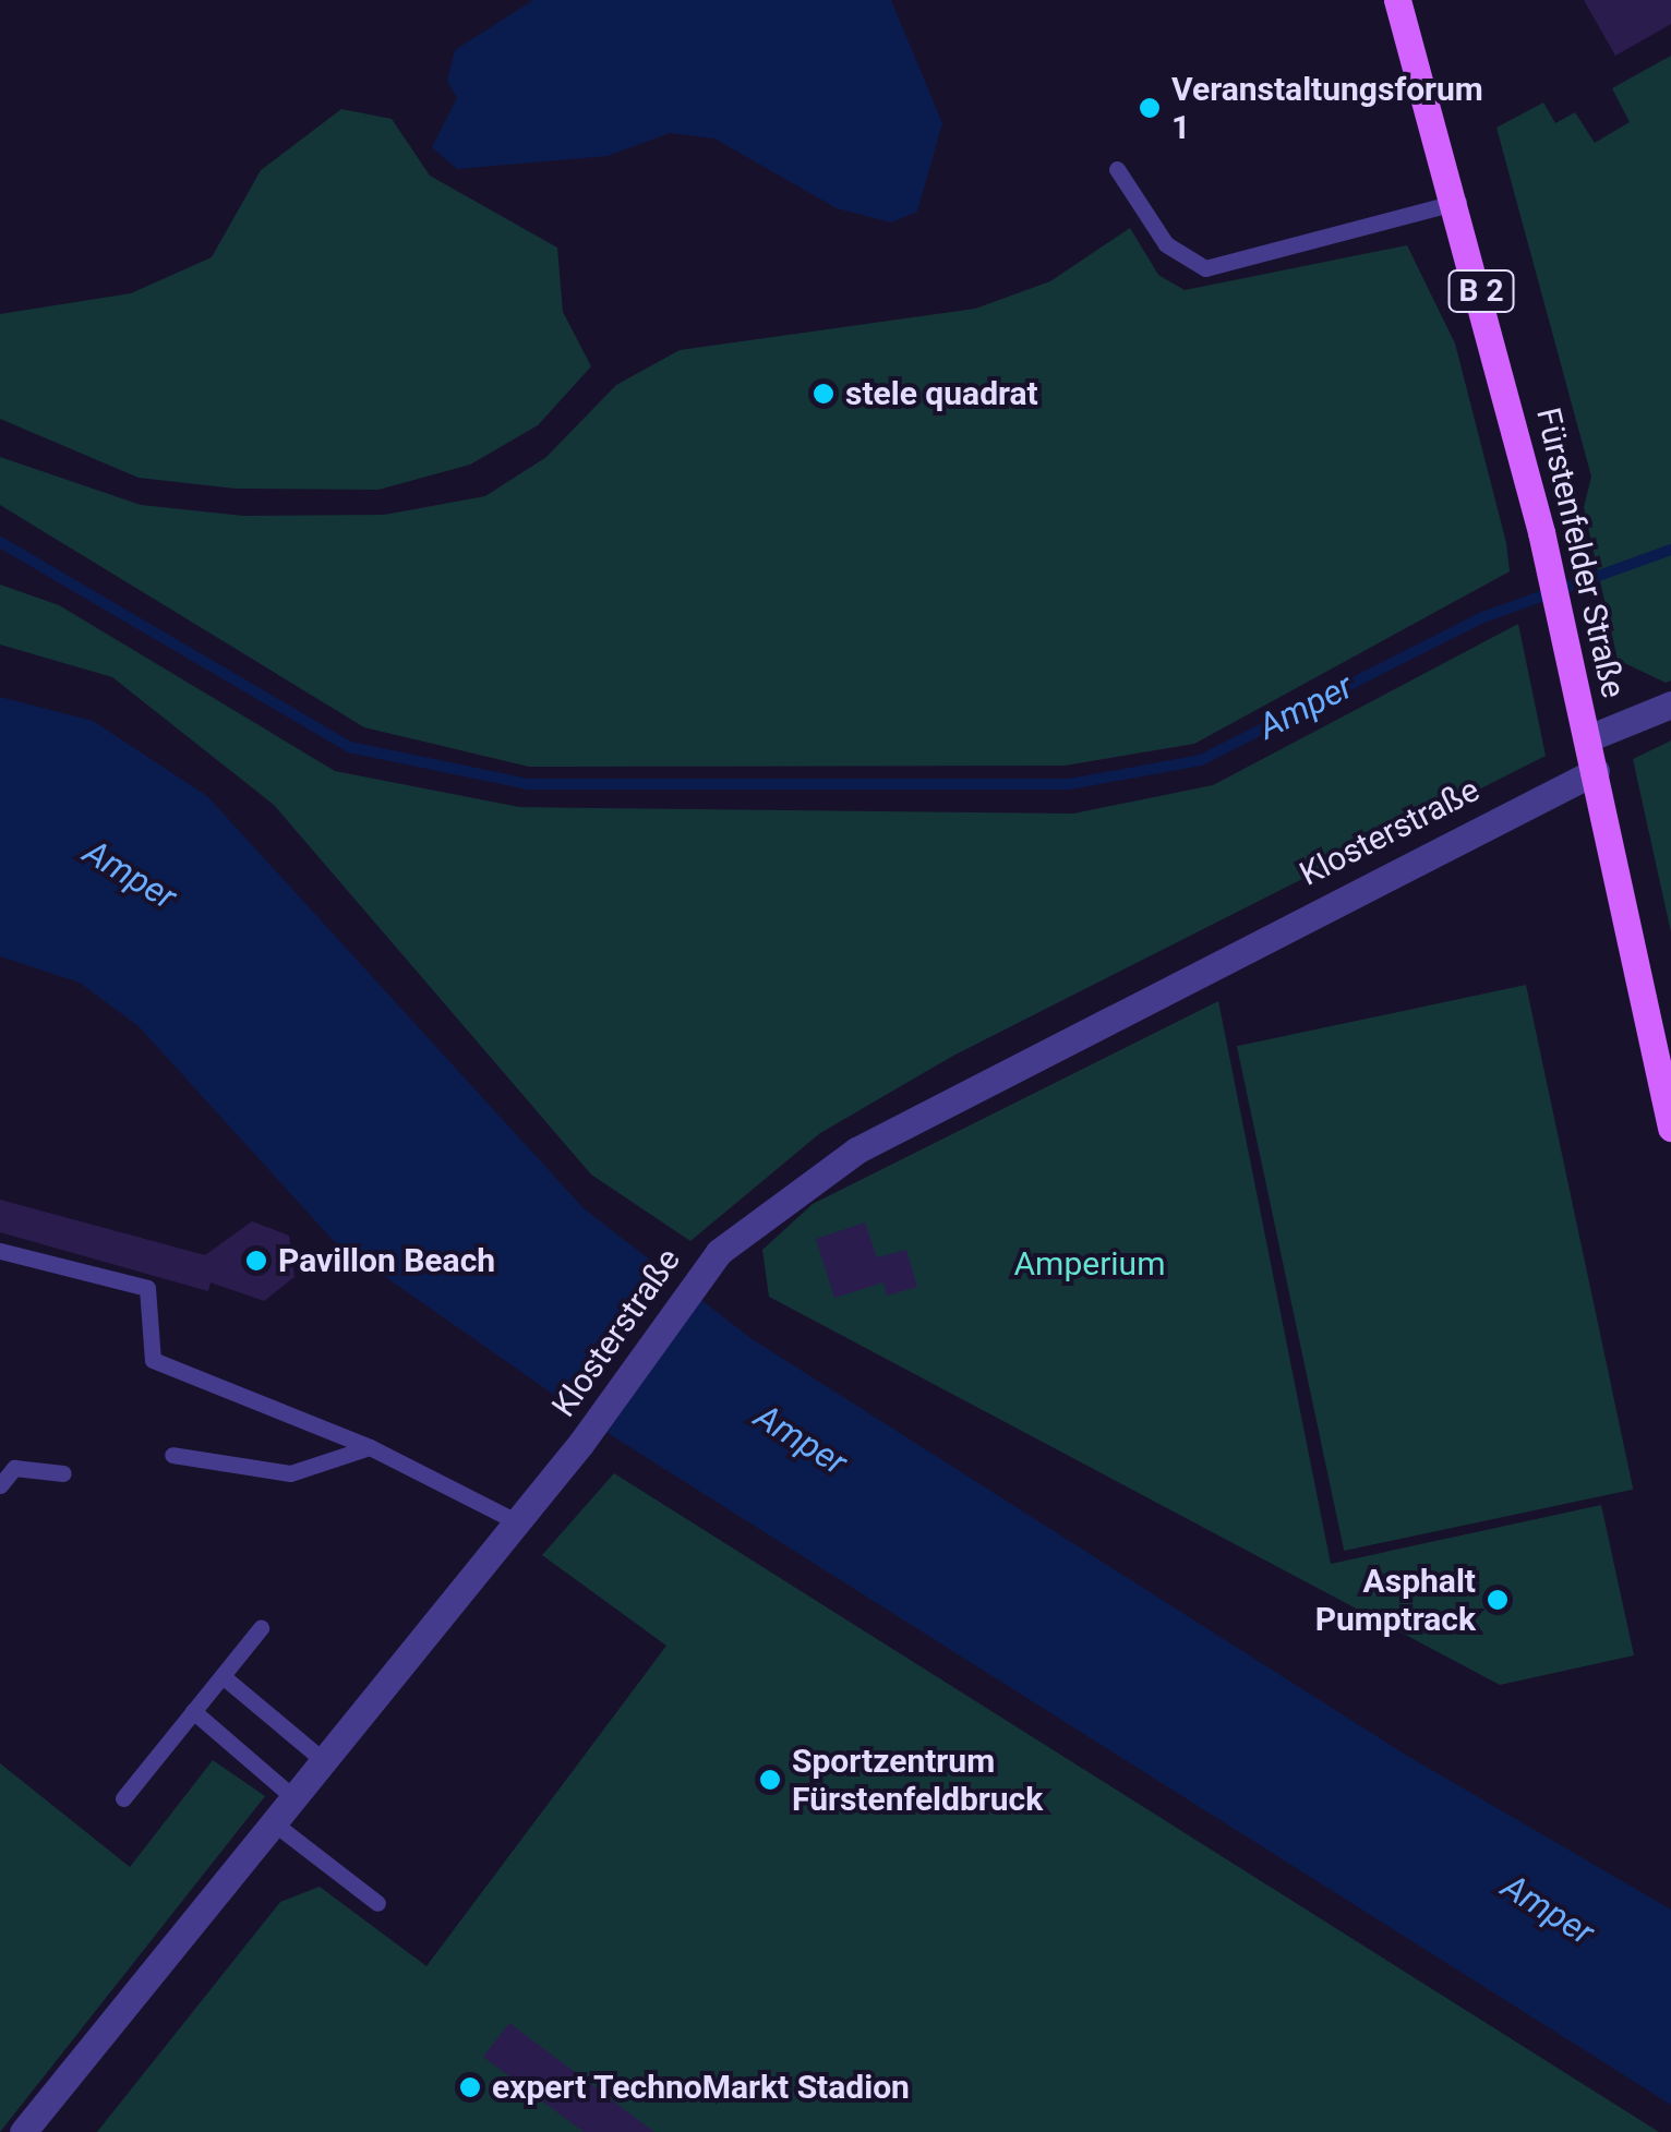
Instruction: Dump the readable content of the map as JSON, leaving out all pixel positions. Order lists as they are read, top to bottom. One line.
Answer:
{"streets":{"main road":["B 2","Fürstenfelder Straße"],"street":["Klosterstraße"]},"crossings":[["Fürstenfelder Straße","Klosterstraße"]],"water":["Amper"],"parks":["Amperium"],"places":["Veranstaltungsforum 1","stele quadrat","Pavillon Beach","Asphalt Pumptrack","Sportzentrum Fürstenfeldbruck","expert TechnoMarkt Stadion"]}
